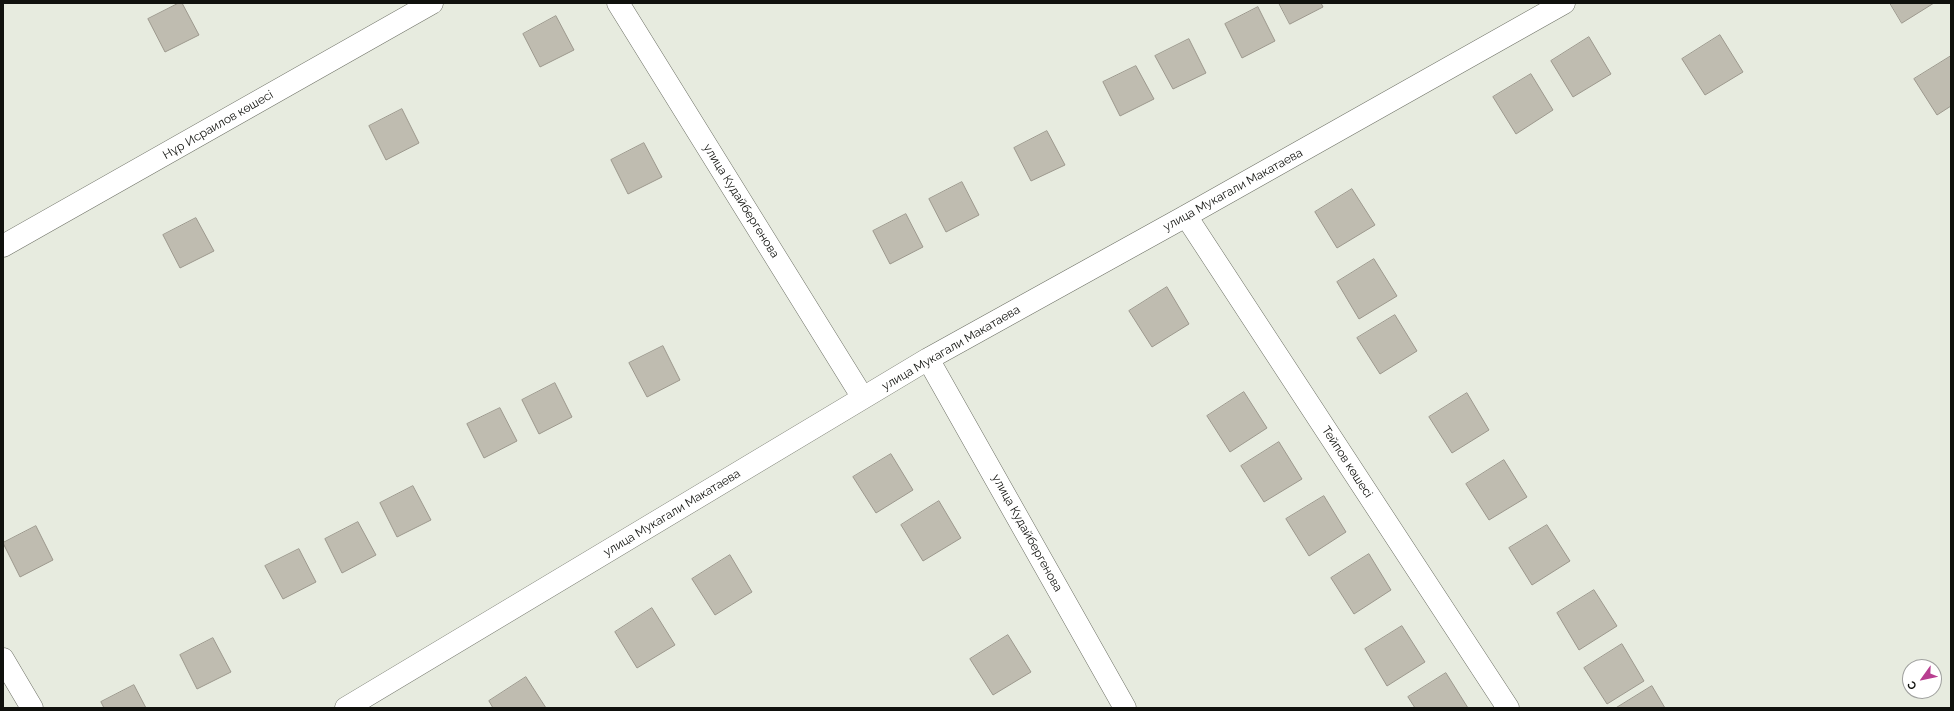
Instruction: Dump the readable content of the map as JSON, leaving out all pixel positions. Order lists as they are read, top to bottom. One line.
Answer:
{"streets":{"street":["Нұр Исраилов көшесі","улица Мукагали Макатаева","улица Кудайбергенова","Тейпов көшесі"]},"crossings":[["улица Мукагали Макатаева","улица Кудайбергенова"],["улица Мукагали Макатаева","Тейпов көшесі"]],"north":"bottom left"}
